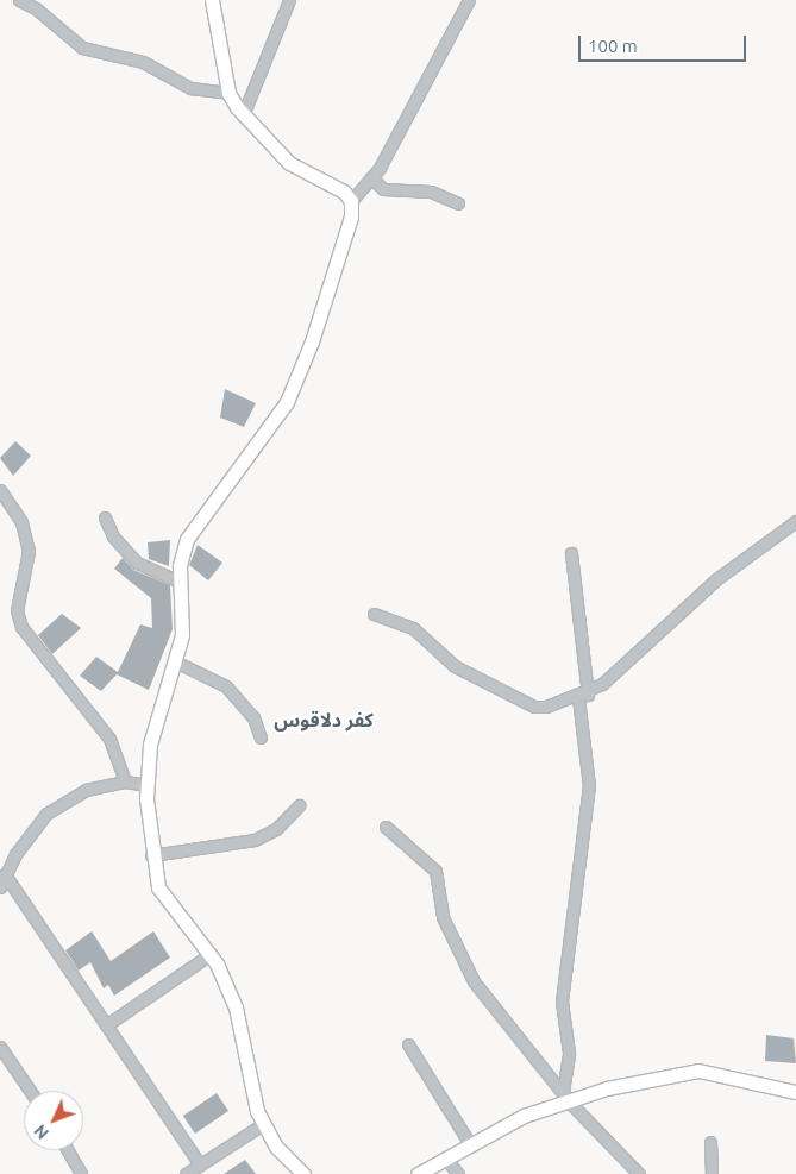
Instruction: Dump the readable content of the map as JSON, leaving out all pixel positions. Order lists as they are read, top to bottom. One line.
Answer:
{"districts":["كفر دلاقوس"],"scale_bar":"100 m","north":"bottom left"}
